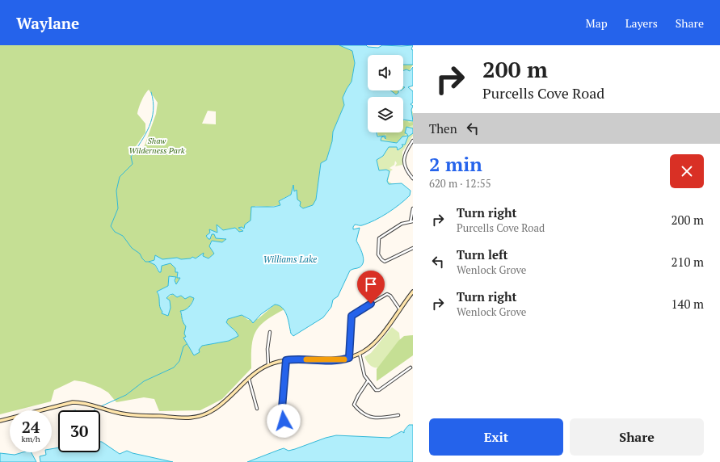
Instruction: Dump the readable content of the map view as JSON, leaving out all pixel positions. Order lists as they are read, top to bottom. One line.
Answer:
{"water":["Williams Lake"],"parks":["Shaw Wilderness Park"],"page":{"header":"Waylane","nav":["Map","Layers","Share"],"turn":["200 m","Purcells Cove Road"],"then":"Then","heading":["2 min","620 m · 12:55"],"list":[{"name":"Turn right","note":"Purcells Cove Road","value":"200 m"},{"name":"Turn left","note":"Wenlock Grove","value":"210 m"},{"name":"Turn right","note":"Wenlock Grove","value":"140 m"}],"speed":"24 km/h","limit":"30","buttons":["Exit","Share"]}}
